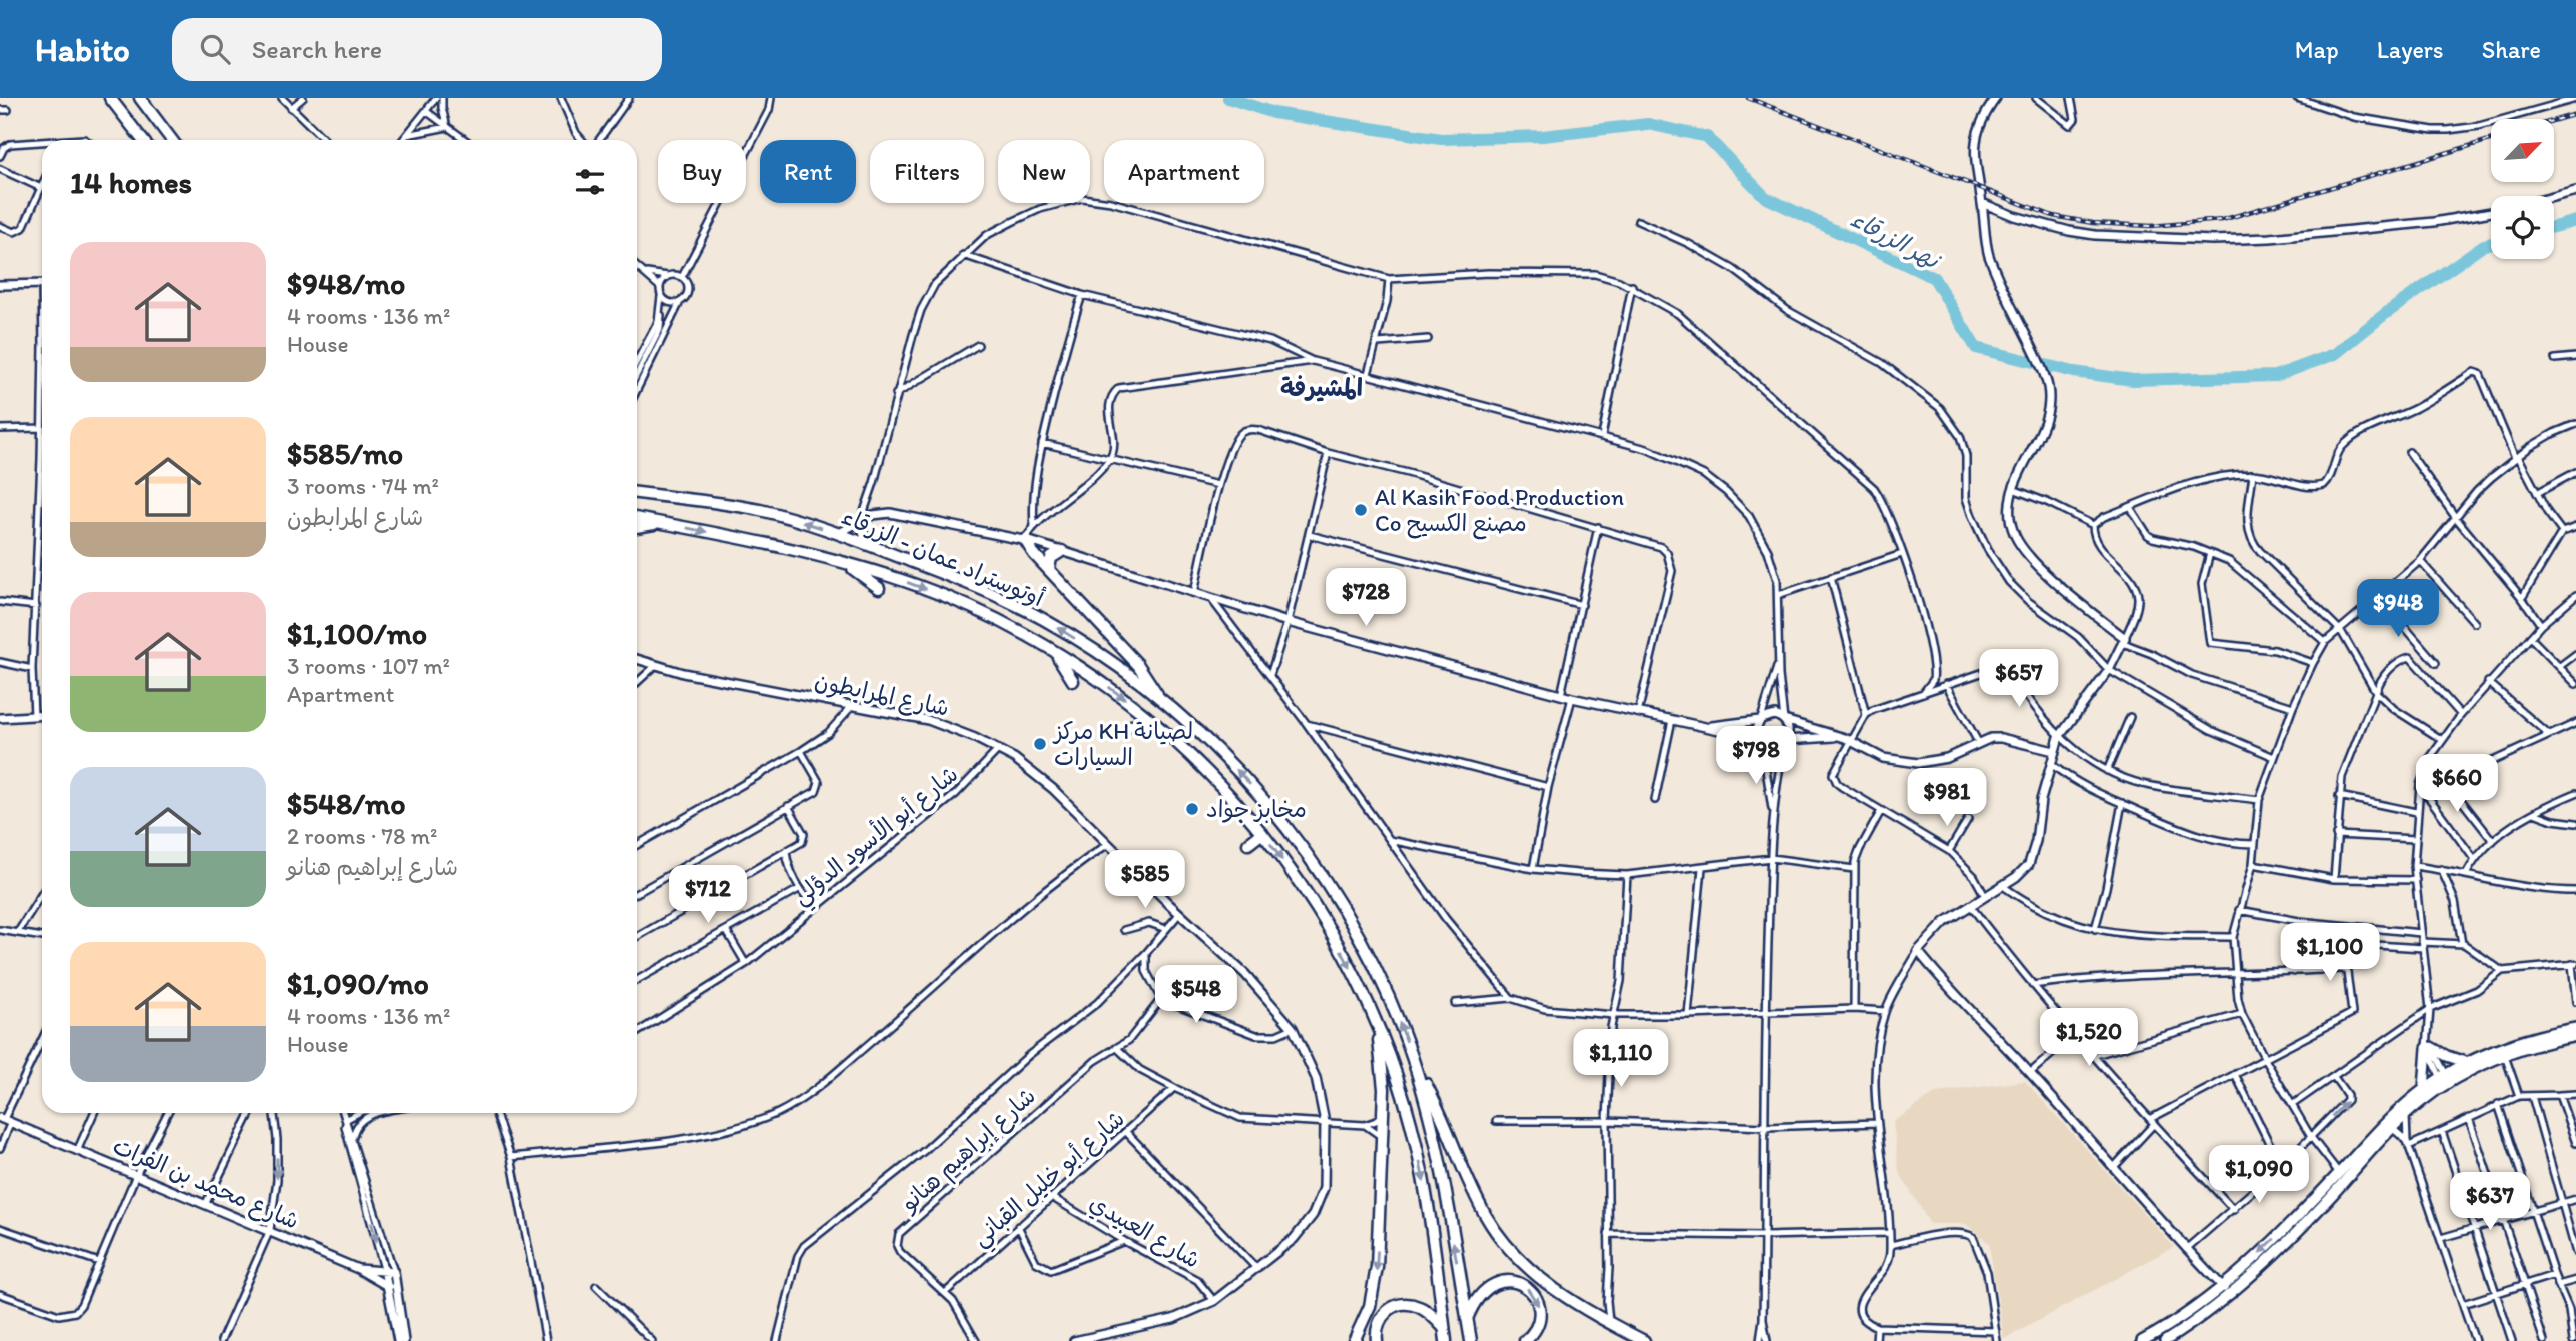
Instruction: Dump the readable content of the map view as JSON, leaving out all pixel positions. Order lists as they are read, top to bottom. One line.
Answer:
{"streets":{"highway":["أوتوستراد عمان - الزرقاء"],"street":["شارع المرابطون","شارع أبو الأسود الدؤلي","شارع إبراهيم هنانو","شارع أبو خليل القباني","شارع محمد بن الفرات","شارع العبيدي"]},"crossings":[["شارع المرابطون","شارع أبو الأسود الدؤلي"],["شارع المرابطون","شارع العبيدي"],["شارع إبراهيم هنانو","شارع أبو خليل القباني"],["شارع أبو خليل القباني","شارع العبيدي"]],"districts":["المشيرفة"],"water":["نهر الزرقاء"],"places":["Al Kasih Food Production Co مصنع الكسيح","مركز KH لصيانة السيارات","مخابز جواد"],"north":"top right","page":{"header":"Habito","search":"Search here","nav":["Map","Layers","Share"],"chip":["Buy","Rent","Filters","New","Apartment"],"heading":"14 homes","list":[{"name":"$948/mo","note":"4 rooms · 136 m² · House"},{"name":"$585/mo","note":"3 rooms · 74 m² · شارع المرابطون"},{"name":"$1,100/mo","note":"3 rooms · 107 m² · Apartment"},{"name":"$548/mo","note":"2 rooms · 78 m² · شارع إبراهيم هنانو"},{"name":"$1,090/mo","note":"4 rooms · 136 m² · House"}],"price":["$728","$948","$657","$798","$660","$981","$585","$712","$1,100","$548","$1,520","$1,110","$1,090","$637"]}}
